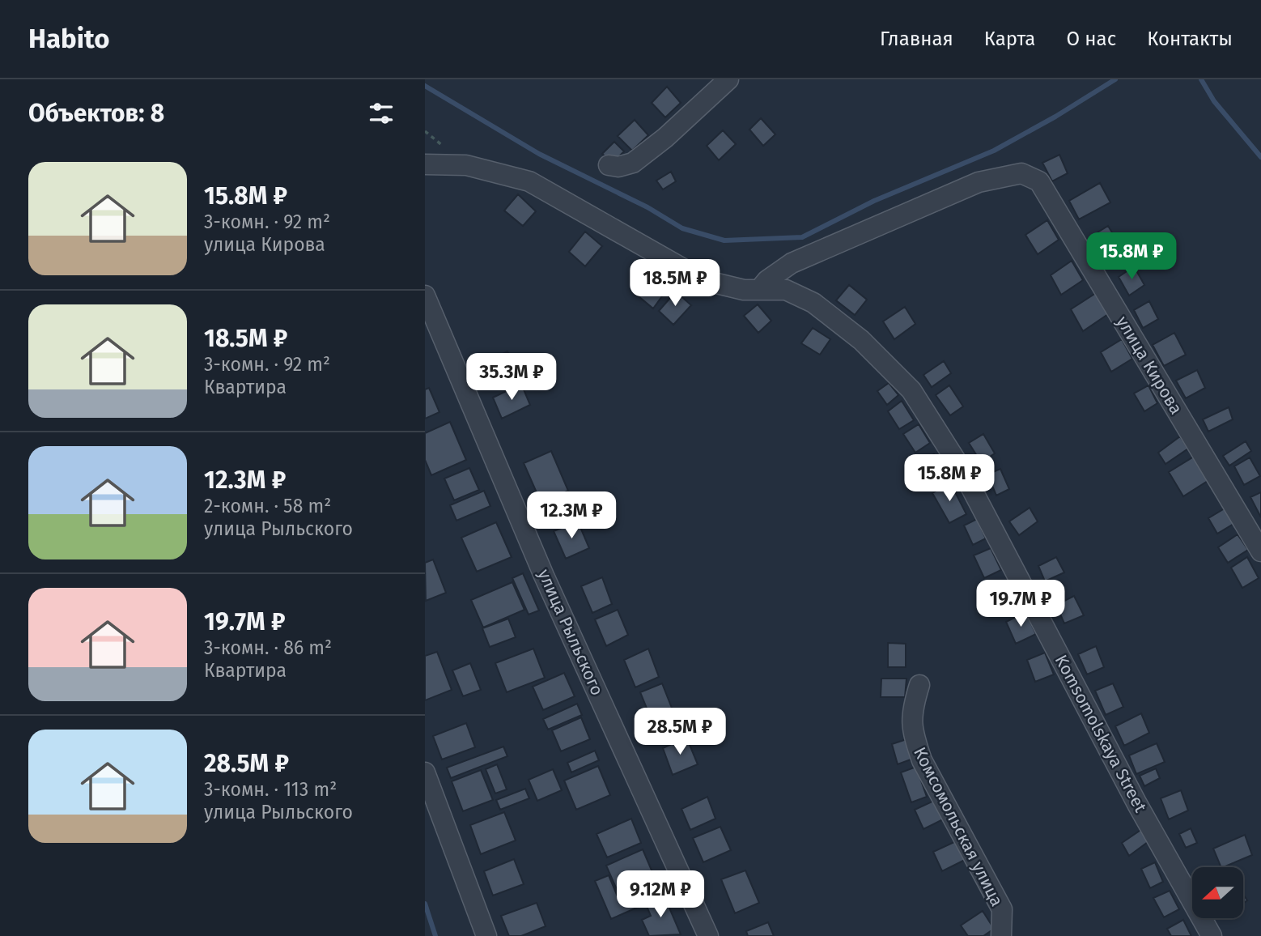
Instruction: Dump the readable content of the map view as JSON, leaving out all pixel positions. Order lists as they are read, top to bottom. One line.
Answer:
{"streets":{"street":["улица Кирова","улица Рыльского","Komsomolskaya Street","Комсомольская улица"]},"crossings":[["улица Кирова","Komsomolskaya Street"]],"north":"left","page":{"header":"Habito","nav":["Главная","Карта","О нас","Контакты"],"heading":"Объектов: 8","list":[{"name":"15.8M ₽","note":"3-комн. · 92 m² · улица Кирова"},{"name":"18.5M ₽","note":"3-комн. · 92 m² · Квартира"},{"name":"12.3M ₽","note":"2-комн. · 58 m² · улица Рыльского"},{"name":"19.7M ₽","note":"3-комн. · 86 m² · Квартира"},{"name":"28.5M ₽","note":"3-комн. · 113 m² · улица Рыльского"}],"price":["15.8M ₽","18.5M ₽","35.3M ₽","15.8M ₽","12.3M ₽","19.7M ₽","28.5M ₽","9.12M ₽"]}}
